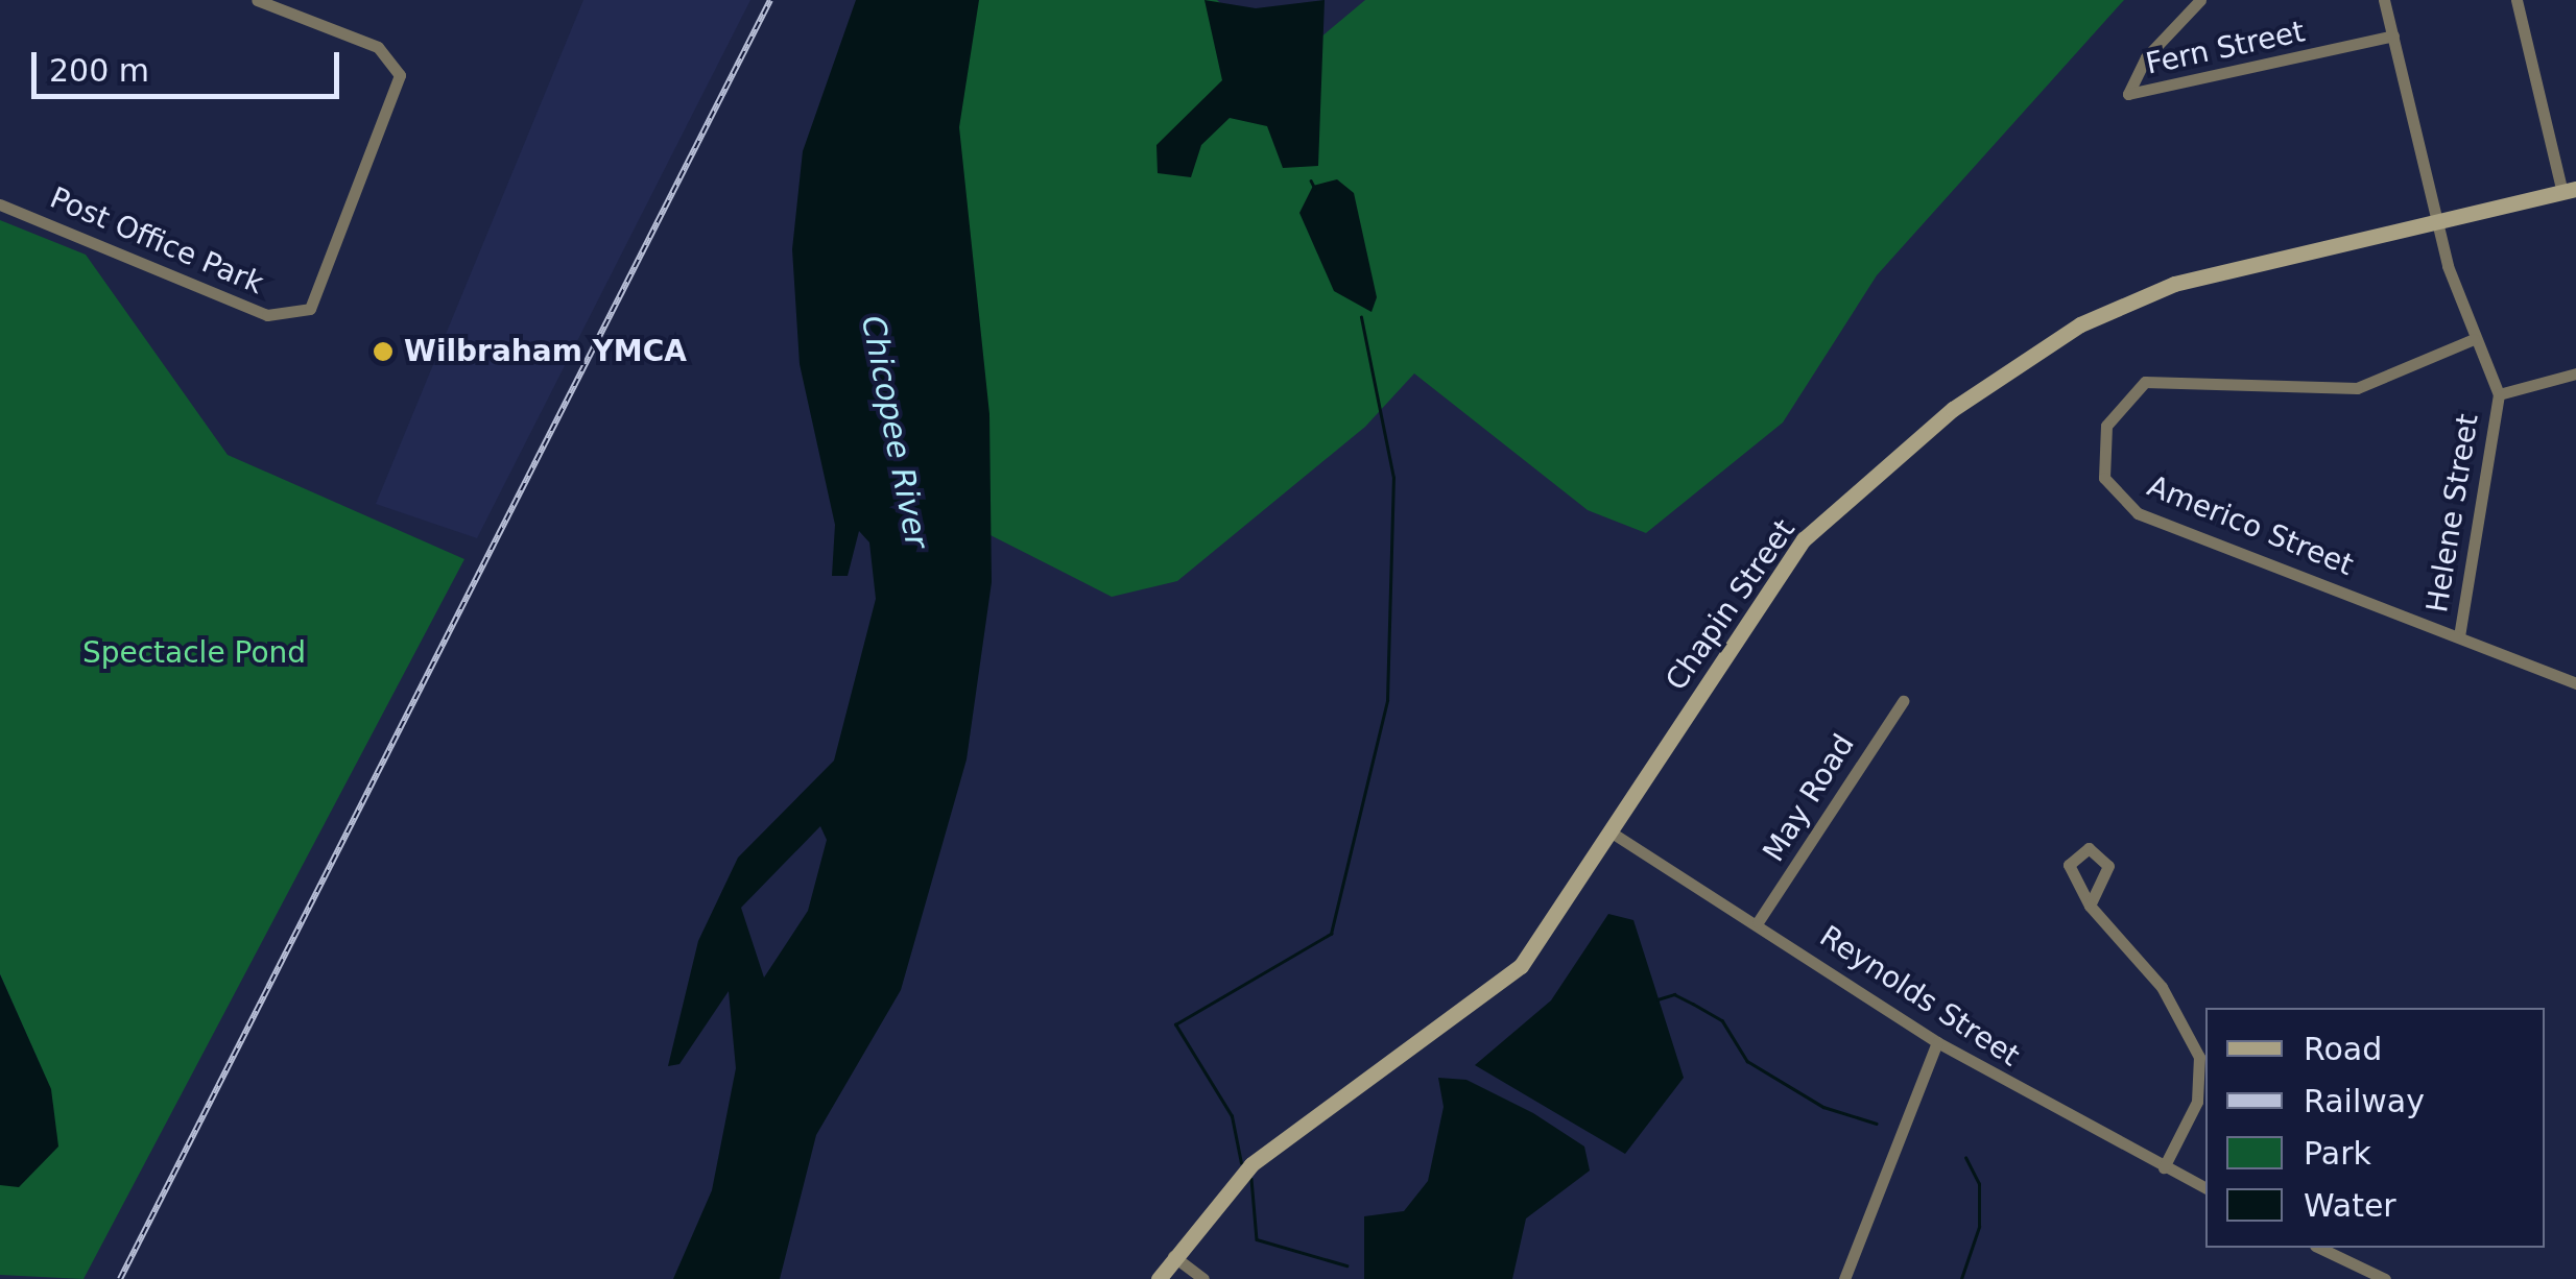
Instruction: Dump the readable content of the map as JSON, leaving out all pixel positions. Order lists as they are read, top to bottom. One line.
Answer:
{"streets":{"main road":["Chapin Street"],"street":["Fern Street","Post Office Park","Helene Street","Americo Street","May Road","Reynolds Street"]},"crossings":[["Fern Street","Helene Street"],["Helene Street","Americo Street"],["Helene Street","Chapin Street"],["Chapin Street","Reynolds Street"],["May Road","Reynolds Street"]],"water":["Chicopee River"],"parks":["Spectacle Pond"],"places":["Wilbraham YMCA"],"legend":["Road","Railway","Park","Water"],"scale_bar":"200 m"}
